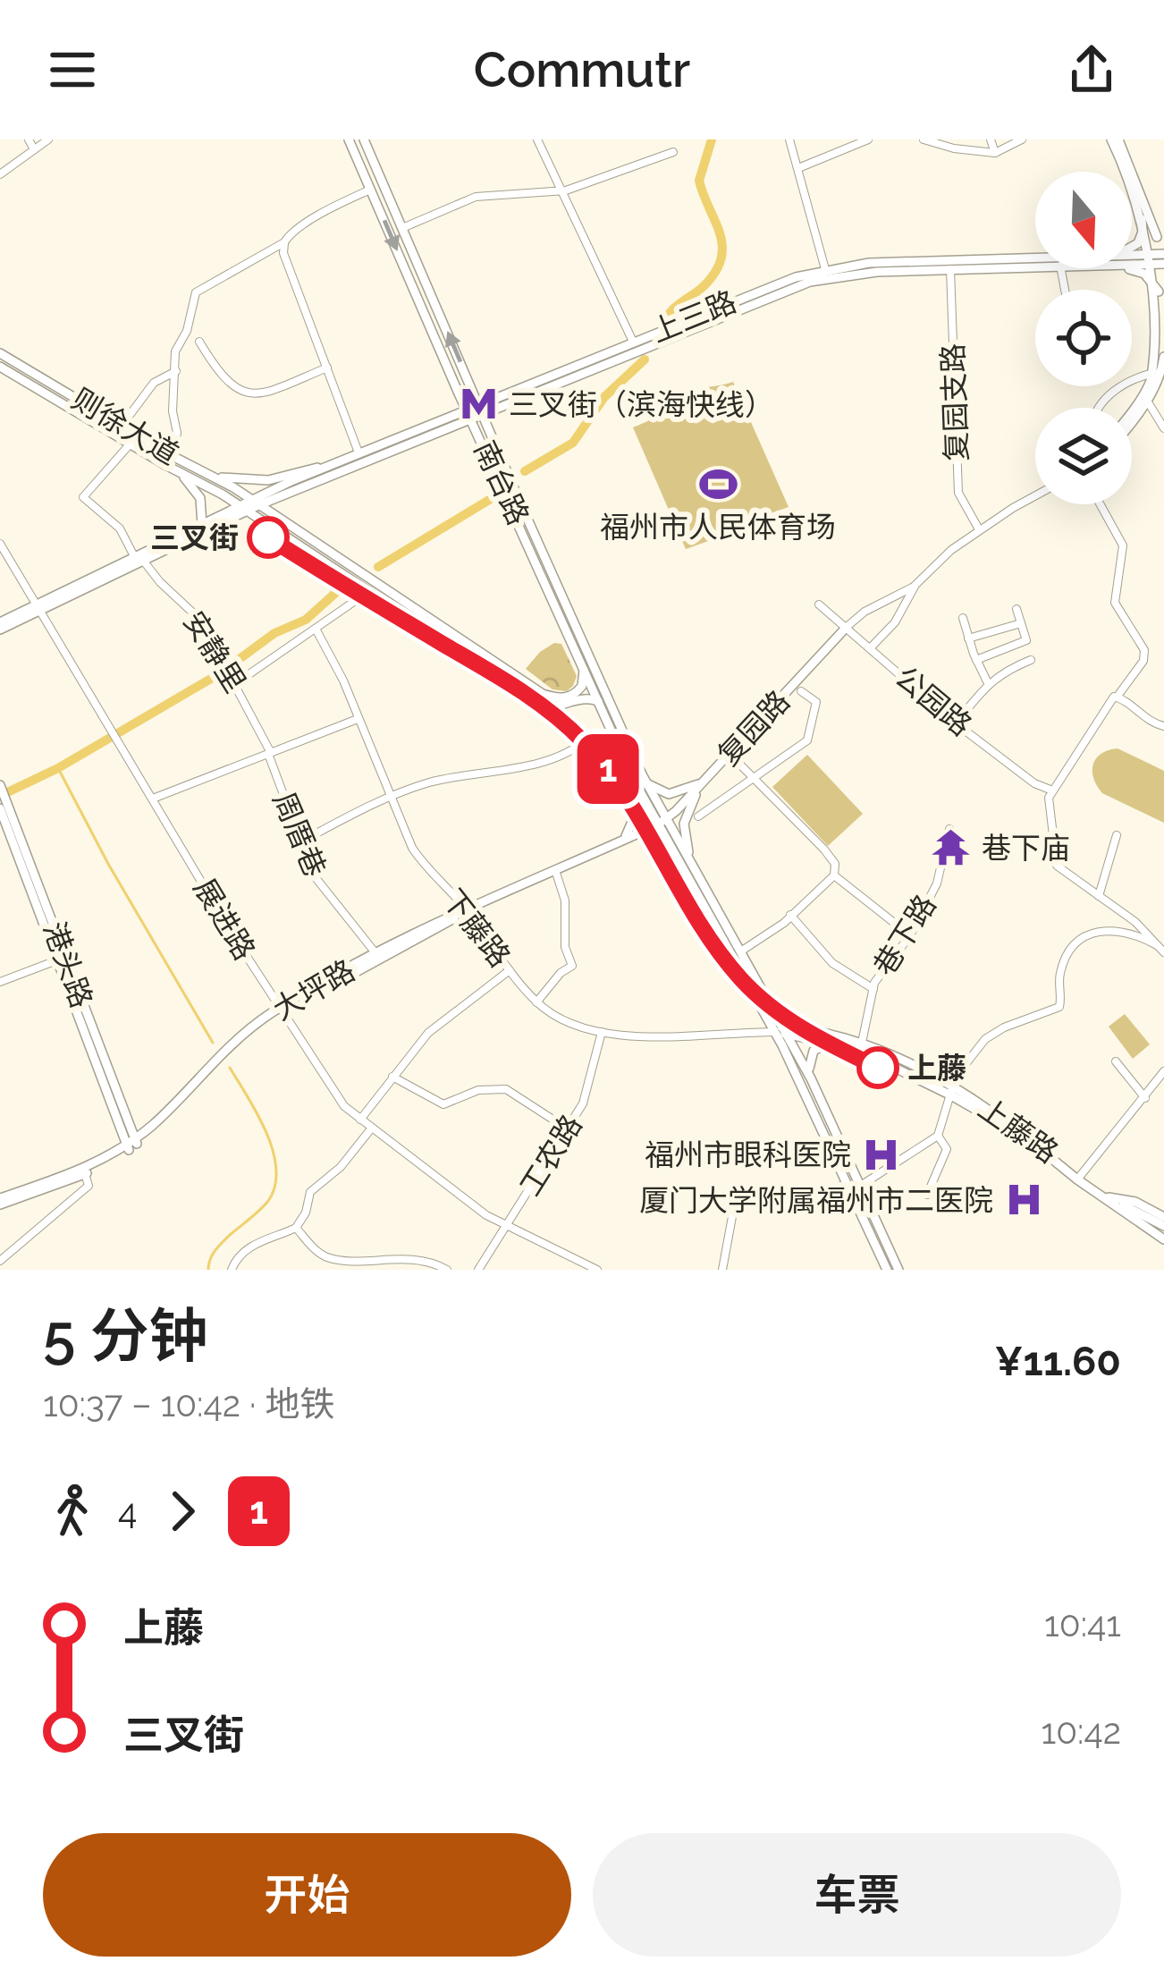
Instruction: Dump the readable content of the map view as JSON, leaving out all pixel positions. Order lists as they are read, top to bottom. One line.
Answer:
{"streets":{"main road":["上三路","则徐大道","南台路","复园路","港头路"],"street":["复园支路","安静里","公园路","周厝巷","展进路","下藤路","巷下路","工农路"]},"crossings":[["上三路","复园支路"],["上三路","则徐大道"],["上三路","南台路"],["则徐大道","南台路"],["则徐大道","安静里"],["南台路","复园路"],["安静里","周厝巷"],["公园路","复园路"],["展进路","工农路"],["下藤路","工农路"]],"places":{"metro station":["三叉街（滨海快线）"],"sports":["福州市人民体育场"],"other":["三叉街","上藤"],"temple":["巷下庙"],"hospital":["福州市眼科医院","厦门大学附属福州市二医院"]},"lines":["metro line 1"],"north":"bottom","page":{"header":"Commutr","on_map":"1","heading":["5 分钟","10:37 – 10:42 · 地铁","¥11.60"],"legs":["4","1"],"list":[{"name":"上藤","value":"10:41"},{"name":"三叉街","value":"10:42"}],"buttons":["开始","车票"]}}
